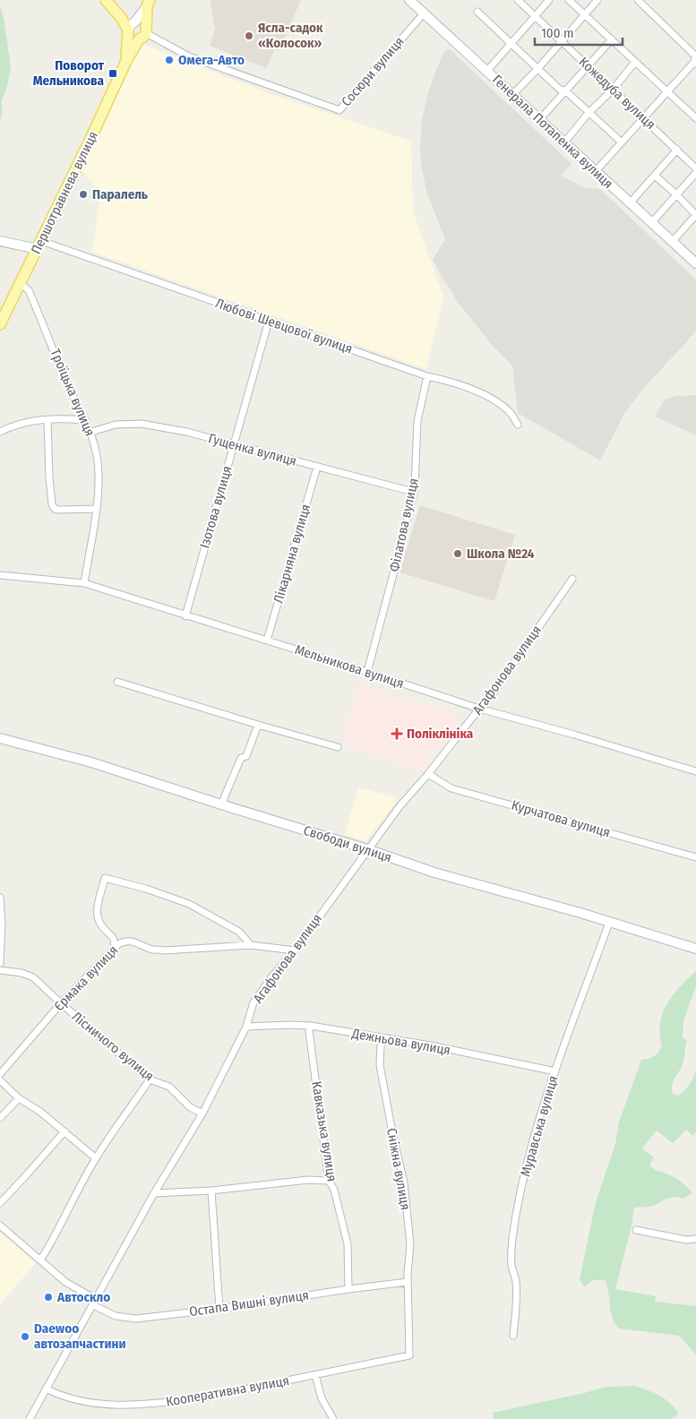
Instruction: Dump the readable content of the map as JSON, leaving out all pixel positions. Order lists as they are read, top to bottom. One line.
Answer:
{"streets":{"main road":["Першотравнева вулиця"],"street":["Сосюри вулиця","Кожедуба вулиця","Генерала Потапенка вулиця","Любові Шевцової вулиця","Троїцька вулиця","Гущенка вулиця","Ізотова вулиця","Філатова вулиця","Лікарняна вулиця","Мельникова вулиця","Агафонова вулиця","Курчатова вулиця","Свободи вулиця","Єрмака вулиця","Дежньова вулиця","Лісничого вулиця","Муравська вулиця","Кавказька вулиця","Сніжна вулиця","Остапа Вишні вулиця","Кооперативна вулиця"]},"crossings":[["Сосюри вулиця","Генерала Потапенка вулиця"],["Сосюри вулиця","Першотравнева вулиця"],["Першотравнева вулиця","Любові Шевцової вулиця"],["Першотравнева вулиця","Троїцька вулиця"],["Любові Шевцової вулиця","Ізотова вулиця"],["Любові Шевцової вулиця","Філатова вулиця"],["Троїцька вулиця","Гущенка вулиця"],["Троїцька вулиця","Мельникова вулиця"],["Гущенка вулиця","Ізотова вулиця"],["Гущенка вулиця","Філатова вулиця"],["Гущенка вулиця","Лікарняна вулиця"],["Ізотова вулиця","Мельникова вулиця"],["Філатова вулиця","Мельникова вулиця"],["Лікарняна вулиця","Мельникова вулиця"],["Мельникова вулиця","Агафонова вулиця"],["Агафонова вулиця","Курчатова вулиця"],["Агафонова вулиця","Свободи вулиця"],["Агафонова вулиця","Єрмака вулиця"],["Агафонова вулиця","Дежньова вулиця"],["Агафонова вулиця","Лісничого вулиця"],["Агафонова вулиця","Остапа Вишні вулиця"],["Агафонова вулиця","Кооперативна вулиця"],["Свободи вулиця","Муравська вулиця"],["Єрмака вулиця","Лісничого вулиця"],["Дежньова вулиця","Муравська вулиця"],["Дежньова вулиця","Кавказька вулиця"],["Дежньова вулиця","Сніжна вулиця"],["Кавказька вулиця","Остапа Вишні вулиця"],["Сніжна вулиця","Остапа Вишні вулиця"],["Сніжна вулиця","Кооперативна вулиця"]],"places":{"other":["Ясла-садок «Колосок»","Омега-Авто","Паралель","Школа №24","Автоскло","Daewoo автозапчастини"],"transit":["Поворот Мельникова"],"health":["Поліклініка"]},"scale_bar":"100 m"}
